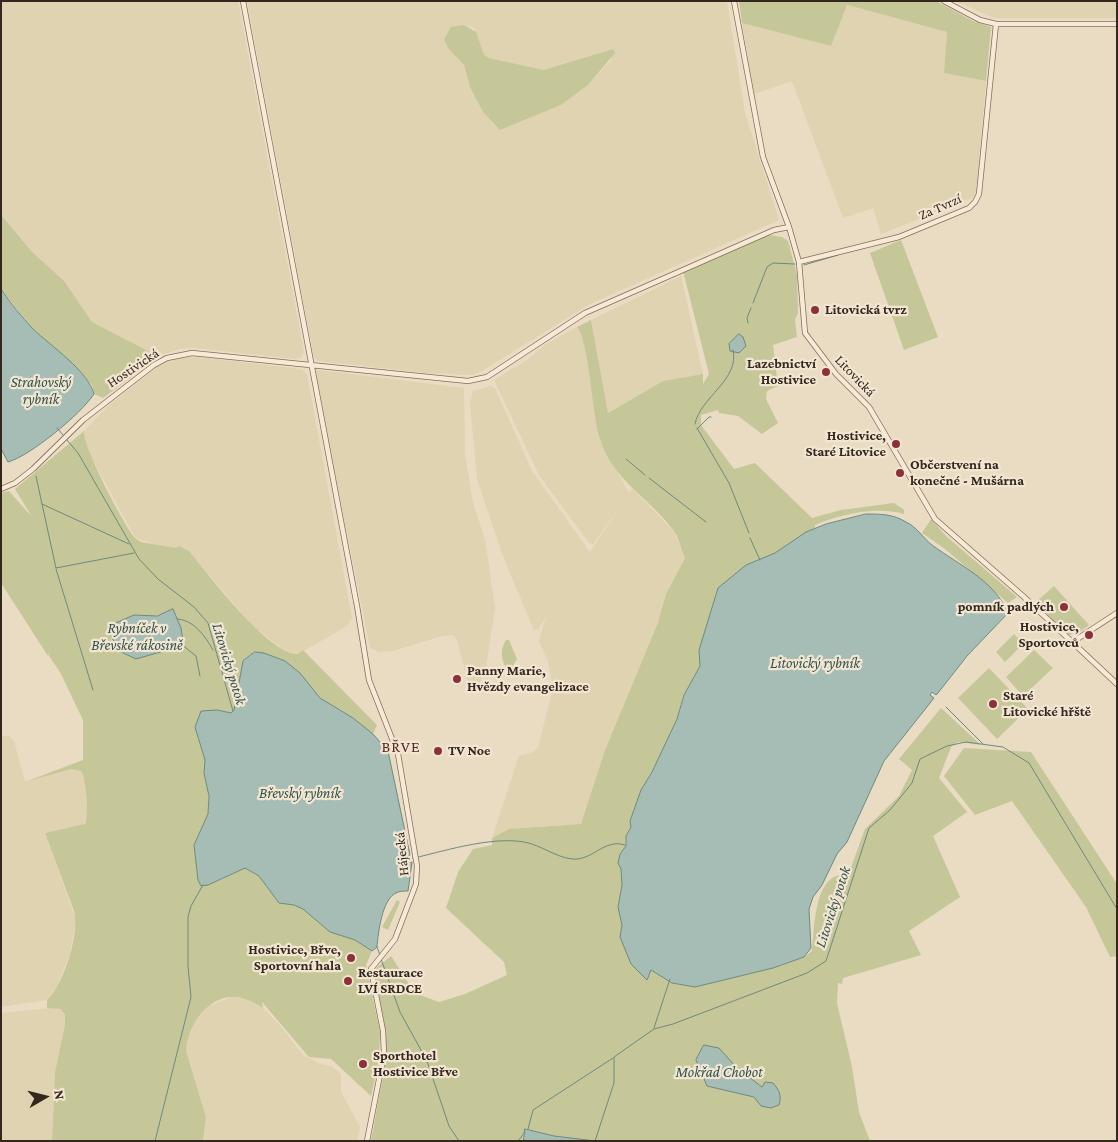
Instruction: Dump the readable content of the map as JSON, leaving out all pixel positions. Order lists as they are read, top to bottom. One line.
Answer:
{"streets":{"street":["Za Tvrzí","Hostivická","Litovická","Hájecká"]},"crossings":[["Za Tvrzí","Litovická"],["Hostivická","Litovická"],["Hostivická","Hájecká"]],"districts":["BŘVE"],"water":["Strahovský rybník","Rybníček v Břevské rákosině","Litovický rybník","Litovický potok","Břevský rybník","Mokřad Chobot"],"places":["Litovická tvrz","Lazebnictví Hostivice","Hostivice, Staré Litovice","Občerstvení na konečné - Mušárna","pomník padlých","Hostivice, Sportovců","Panny Marie, Hvězdy evangelizace","Staré Litovické hřště","TV Noe","Hostivice, Břve, Sportovní hala","Restaurace LVÍ SRDCE","Sporthotel Hostivice Břve"],"north":"right"}
